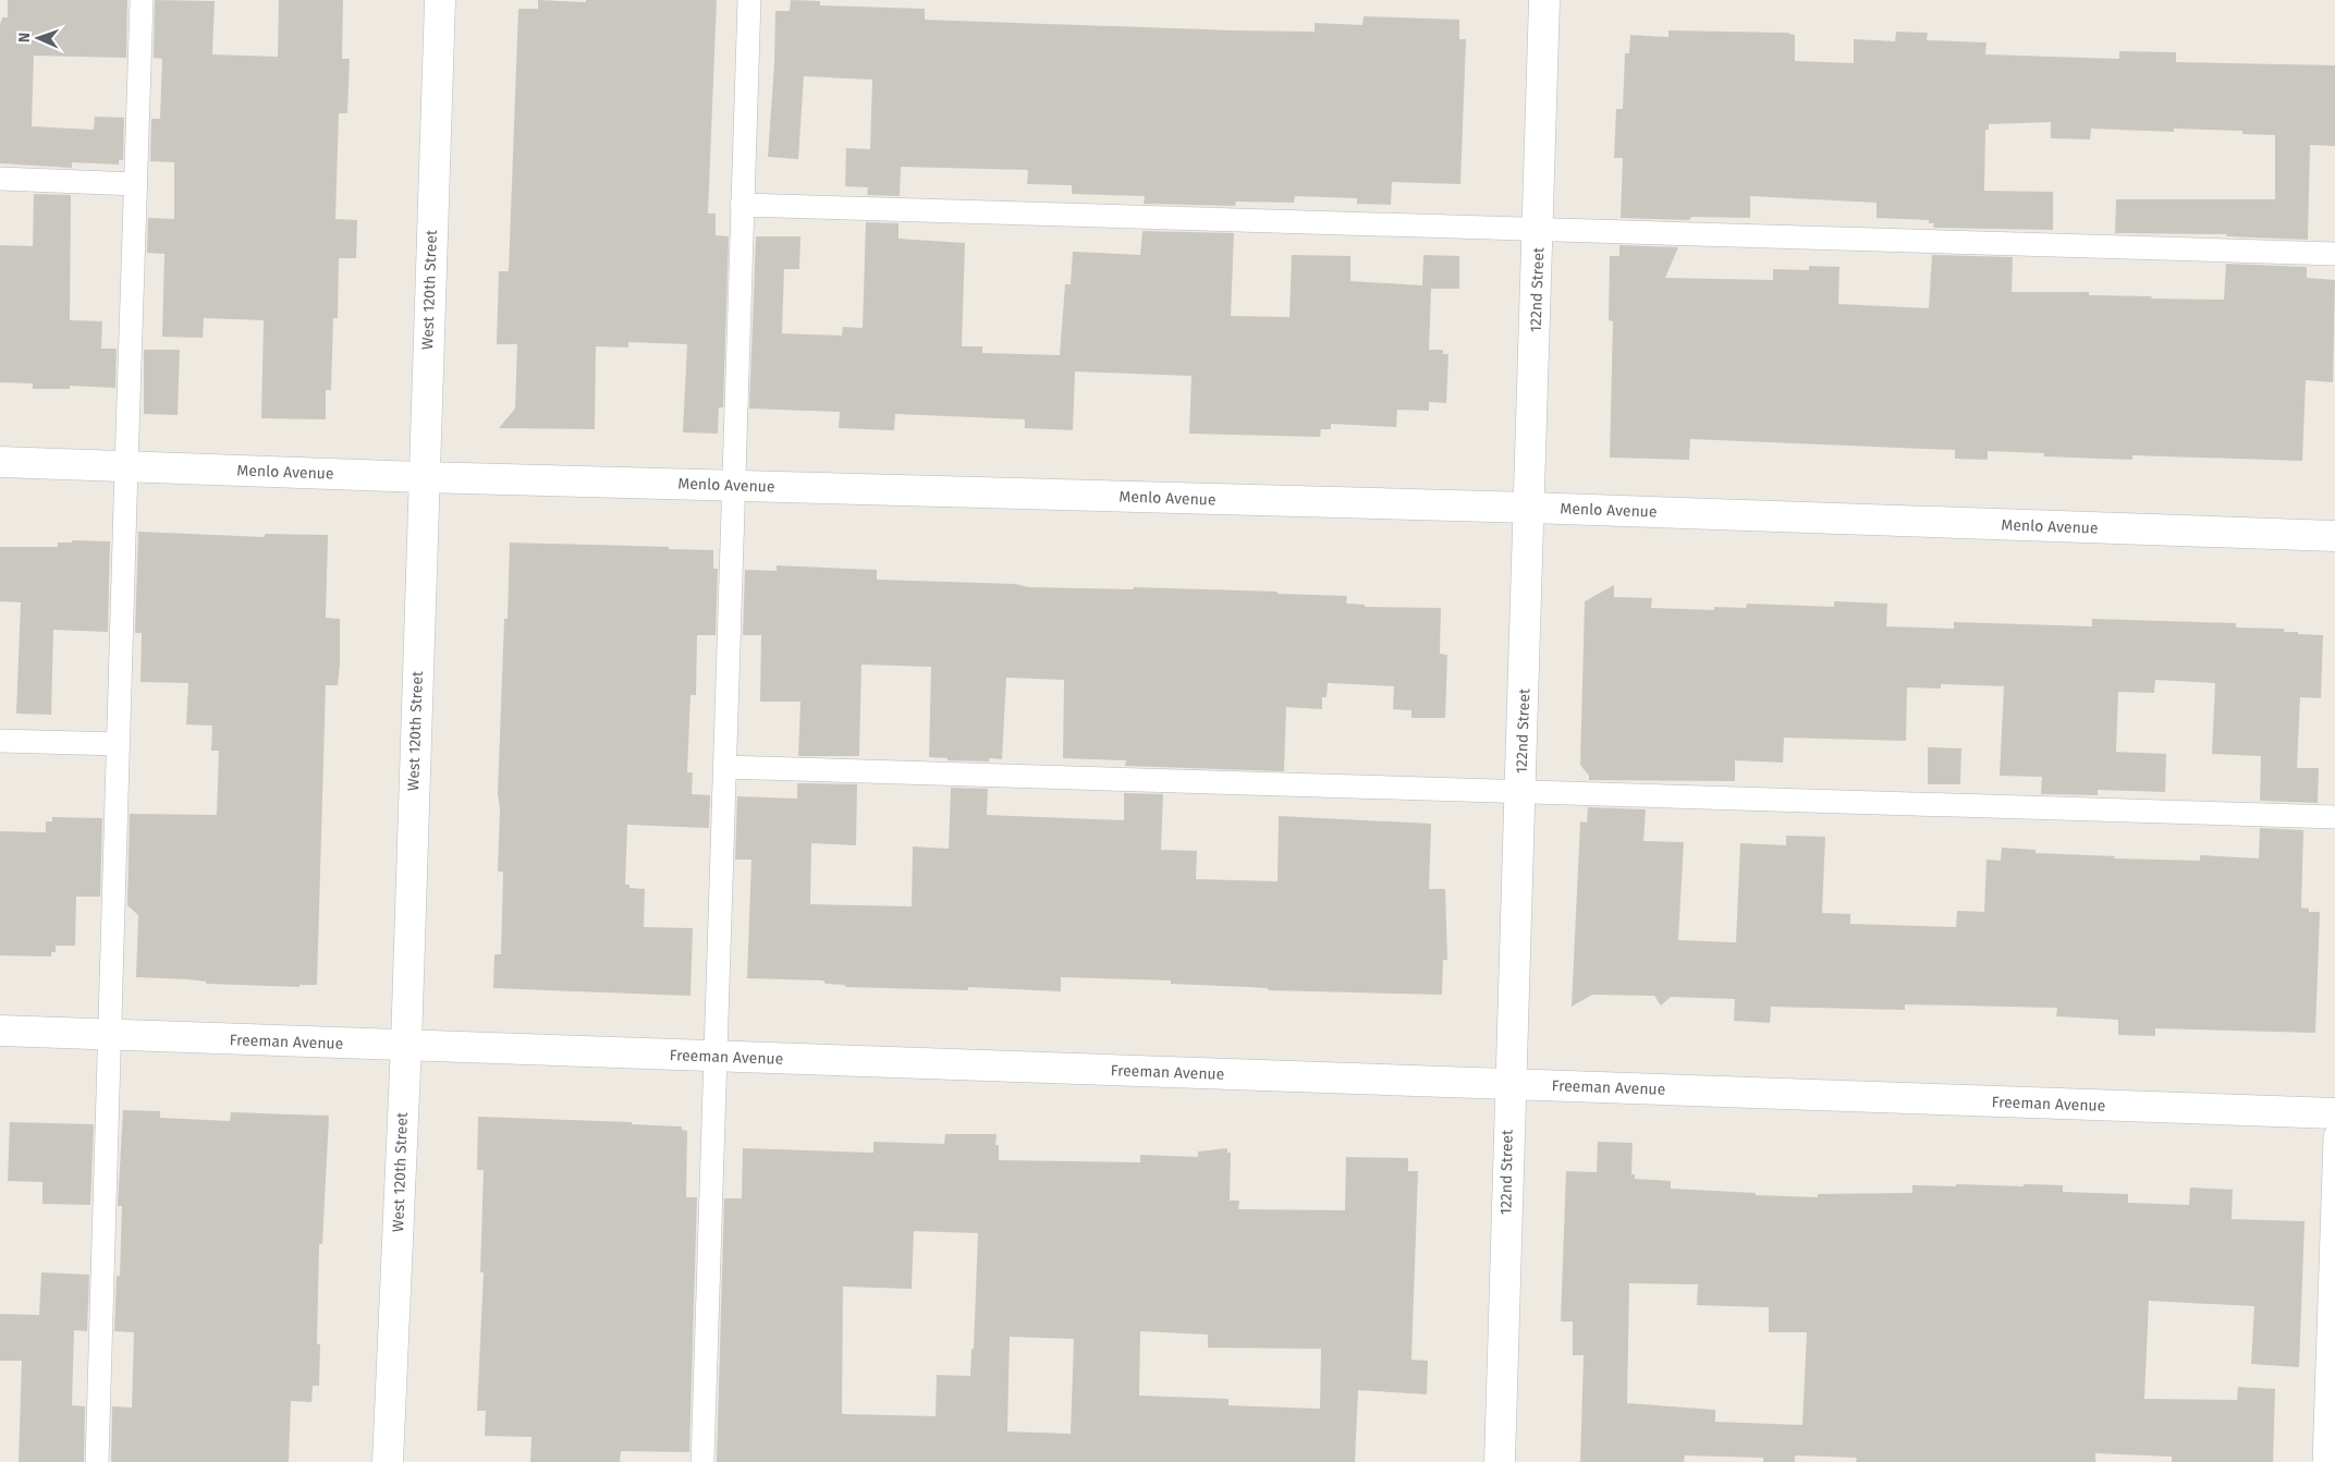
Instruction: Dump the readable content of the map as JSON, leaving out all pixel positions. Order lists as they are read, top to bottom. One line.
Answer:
{"streets":{"street":["West 120th Street","122nd Street","Menlo Avenue","Freeman Avenue"]},"crossings":[["West 120th Street","Menlo Avenue"],["West 120th Street","Freeman Avenue"],["122nd Street","Menlo Avenue"],["122nd Street","Freeman Avenue"]],"north":"left"}
